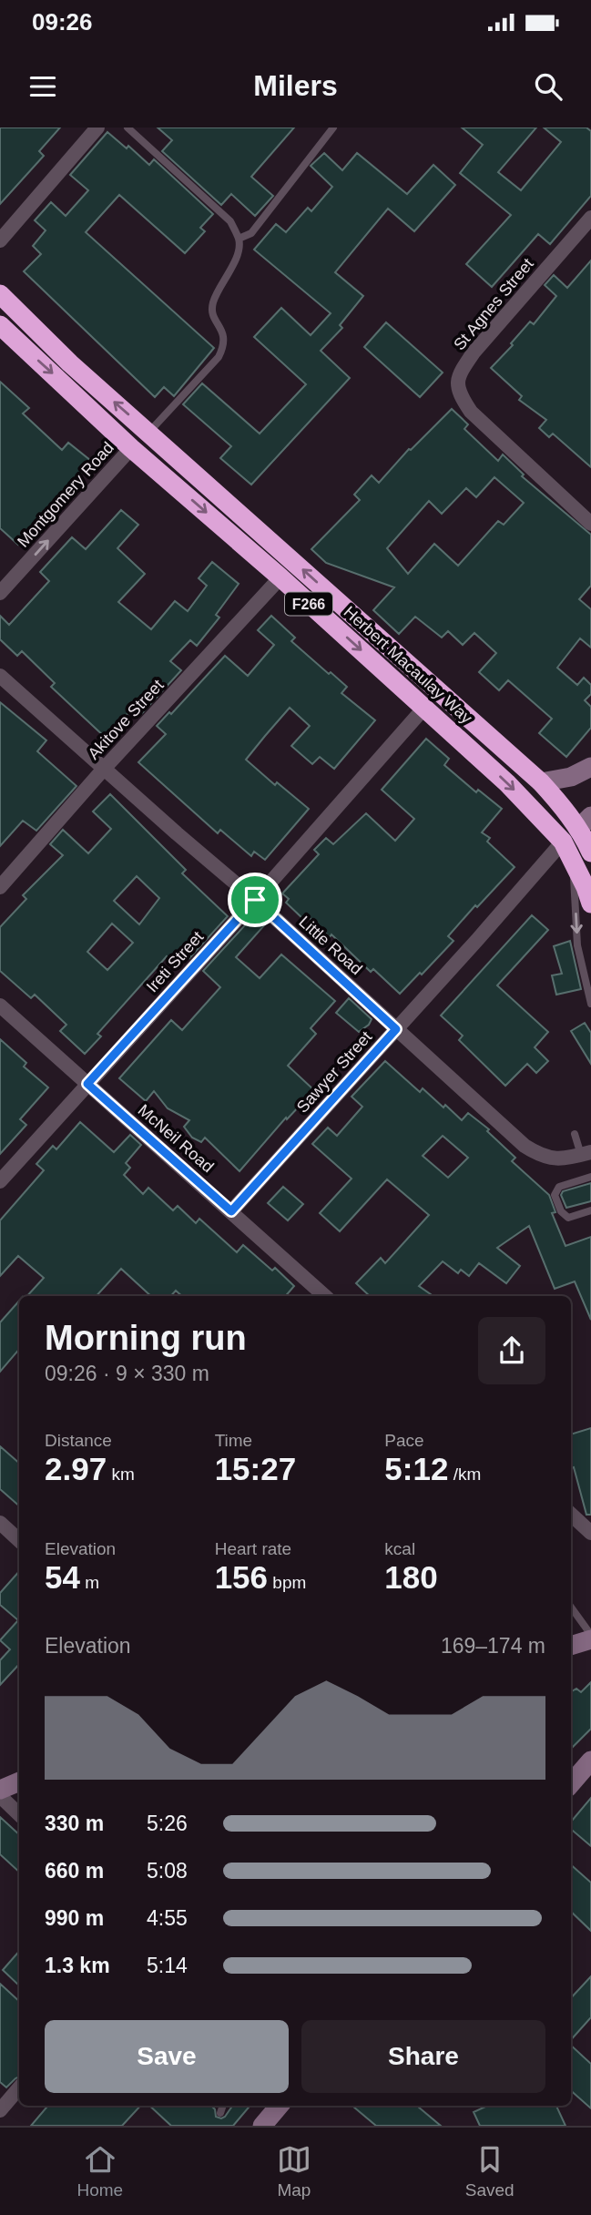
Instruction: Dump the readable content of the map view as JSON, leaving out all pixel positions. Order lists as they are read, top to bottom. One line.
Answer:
{"streets":{"highway":["F266","Herbert Macaulay Way"],"street":["St Agnes Street","Montgomery Road","Akitove Street","Little Road","Ireti Street","Sawyer Street","McNeil Road"]},"crossings":[["Montgomery Road","Herbert Macaulay Way"],["Herbert Macaulay Way","Akitove Street"],["Herbert Macaulay Way","Ireti Street"],["Herbert Macaulay Way","Sawyer Street"],["Akitove Street","Little Road"],["Little Road","Ireti Street"],["Little Road","Sawyer Street"],["Ireti Street","McNeil Road"],["Sawyer Street","McNeil Road"]],"one_way":["Montgomery Road"],"page":{"status":"09:26","header":"Milers","heading":["Morning run","09:26 · 9 × 330 m"],"stats":[["Distance","2.97 km"],["Time","15:27"],["Pace","5:12 /km"],["Elevation","54 m"],["Heart rate","156 bpm"],["kcal","180"]],"chart":["Elevation","169–174 m"],"list":[{"name":"330 m","note":"5:26"},{"name":"660 m","note":"5:08"},{"name":"990 m","note":"4:55"},{"name":"1.3 km","note":"5:14"}],"buttons":["Save","Share"],"tabs":["Home","Map","Saved"]}}
